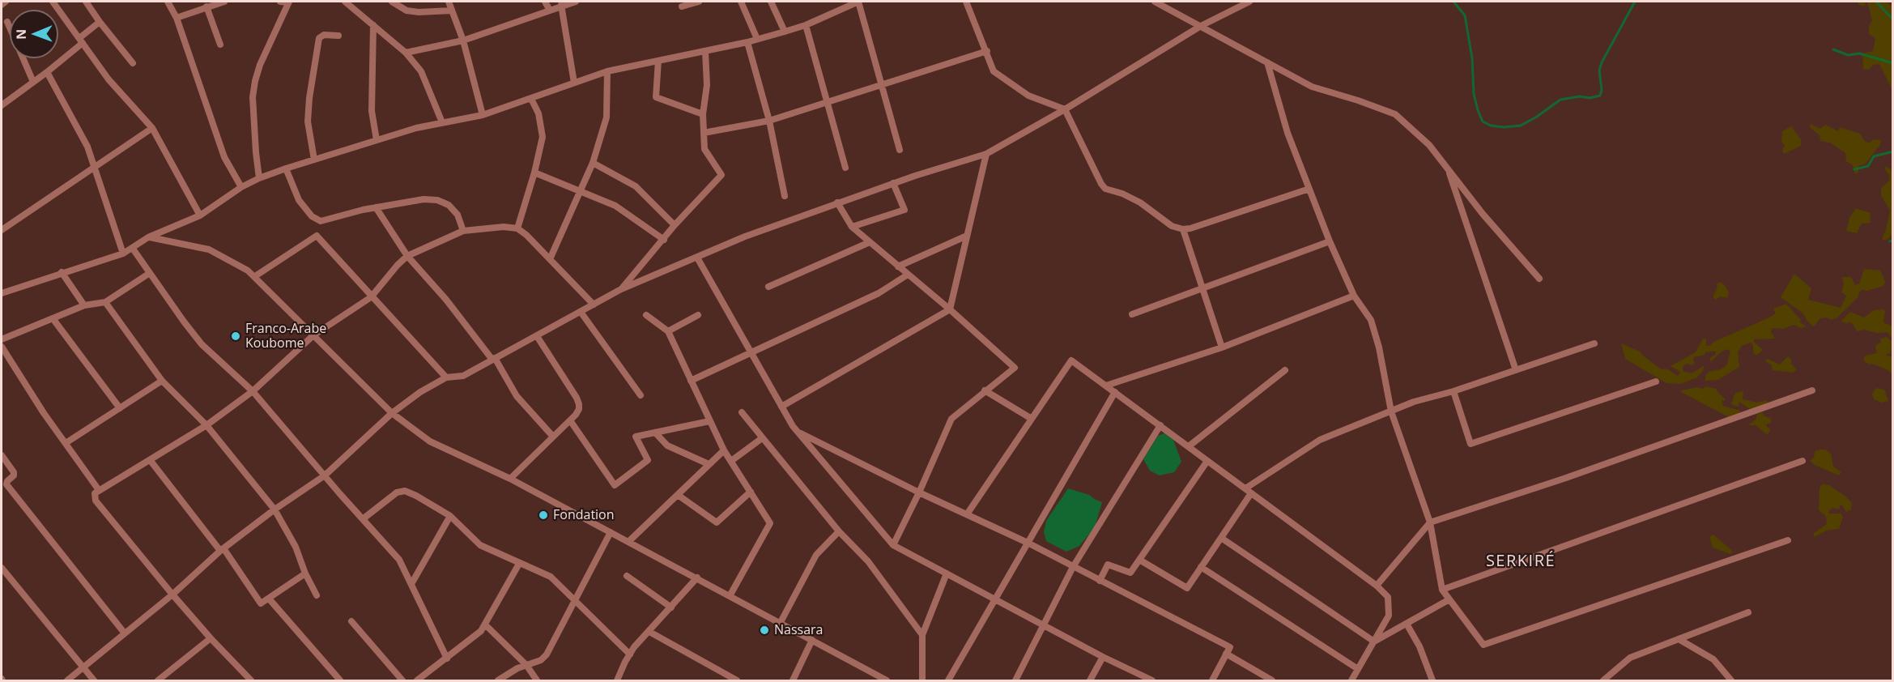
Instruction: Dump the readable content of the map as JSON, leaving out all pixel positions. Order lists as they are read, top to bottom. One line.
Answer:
{"districts":["SERKIRÉ"],"places":["Franco-Arabe Koubome","Fondation","Nassara"],"north":"left"}
